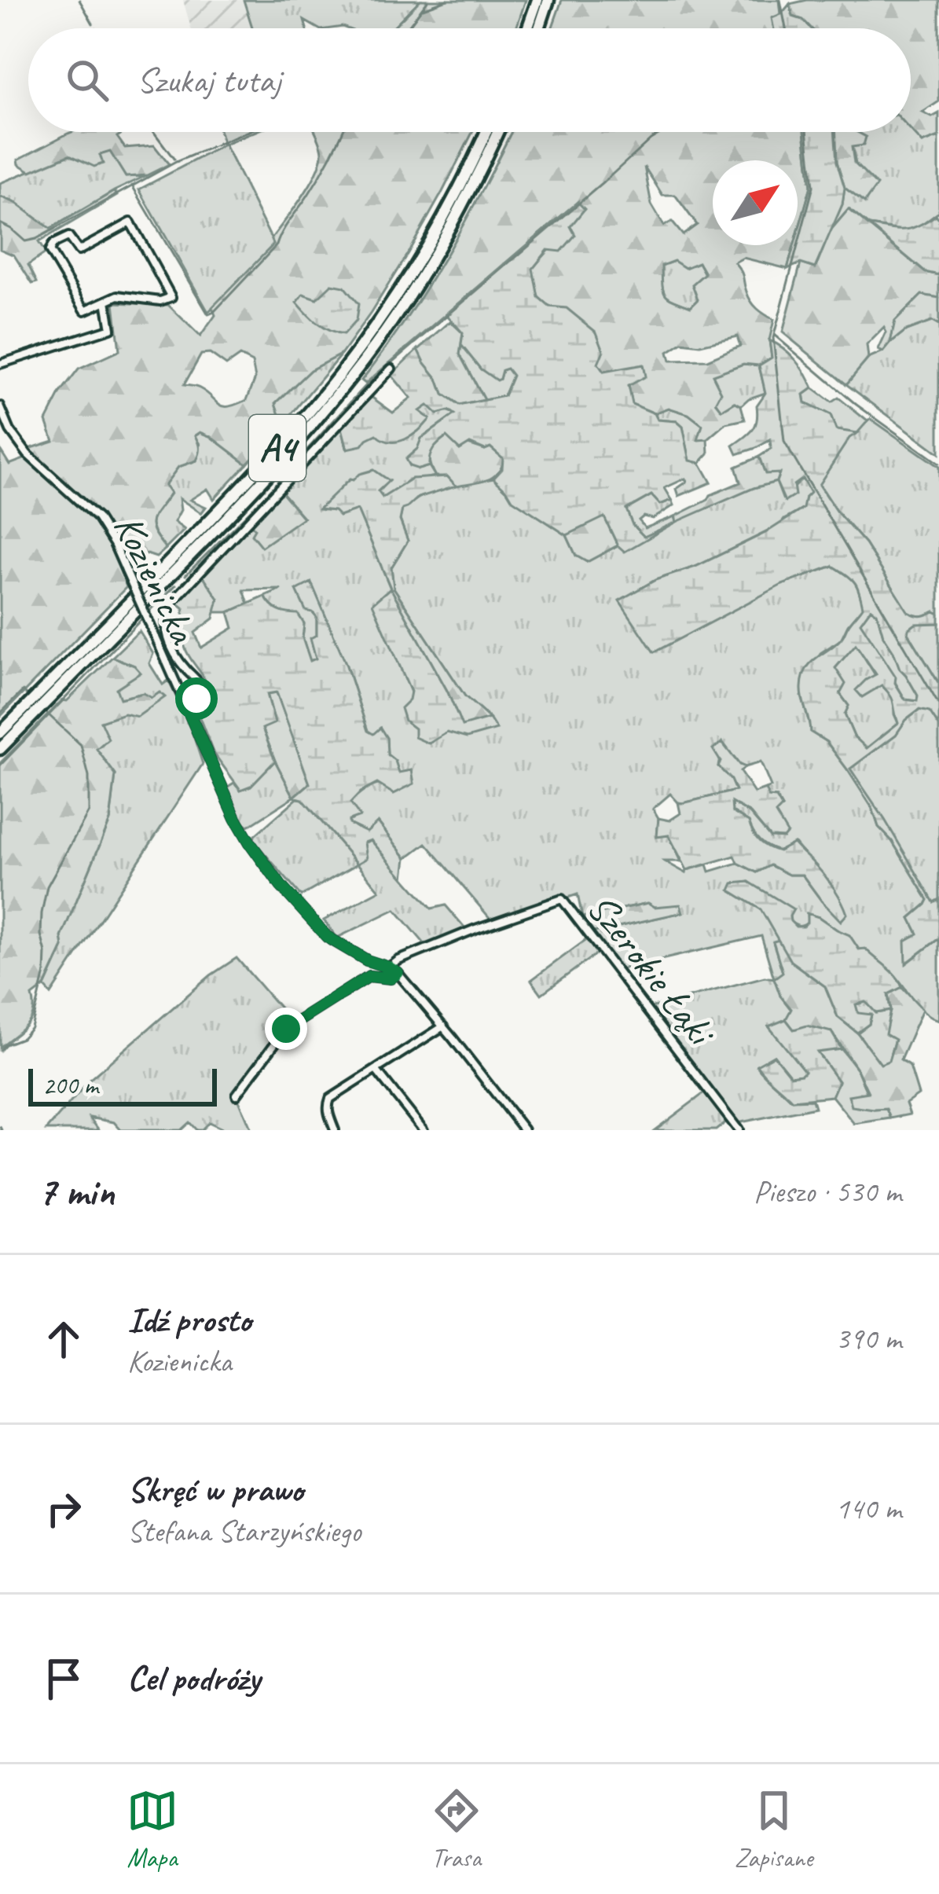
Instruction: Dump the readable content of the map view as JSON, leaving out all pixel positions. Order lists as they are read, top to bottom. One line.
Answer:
{"streets":{"highway":["A4"],"street":["Kozienicka","Szerokie Łąki"]},"crossings":[["Kozienicka","Szerokie Łąki"]],"scale_bar":"200 m","north":"top right","page":{"search":"Szukaj tutaj","scale":"200 m","heading":["7 min","Pieszo · 530 m"],"list":[["Idź prosto","Kozienicka","390 m"],["Skręć w prawo","Stefana Starzyńskiego","140 m"],"Cel podróży"],"nav":["Mapa","Trasa","Zapisane"]}}
